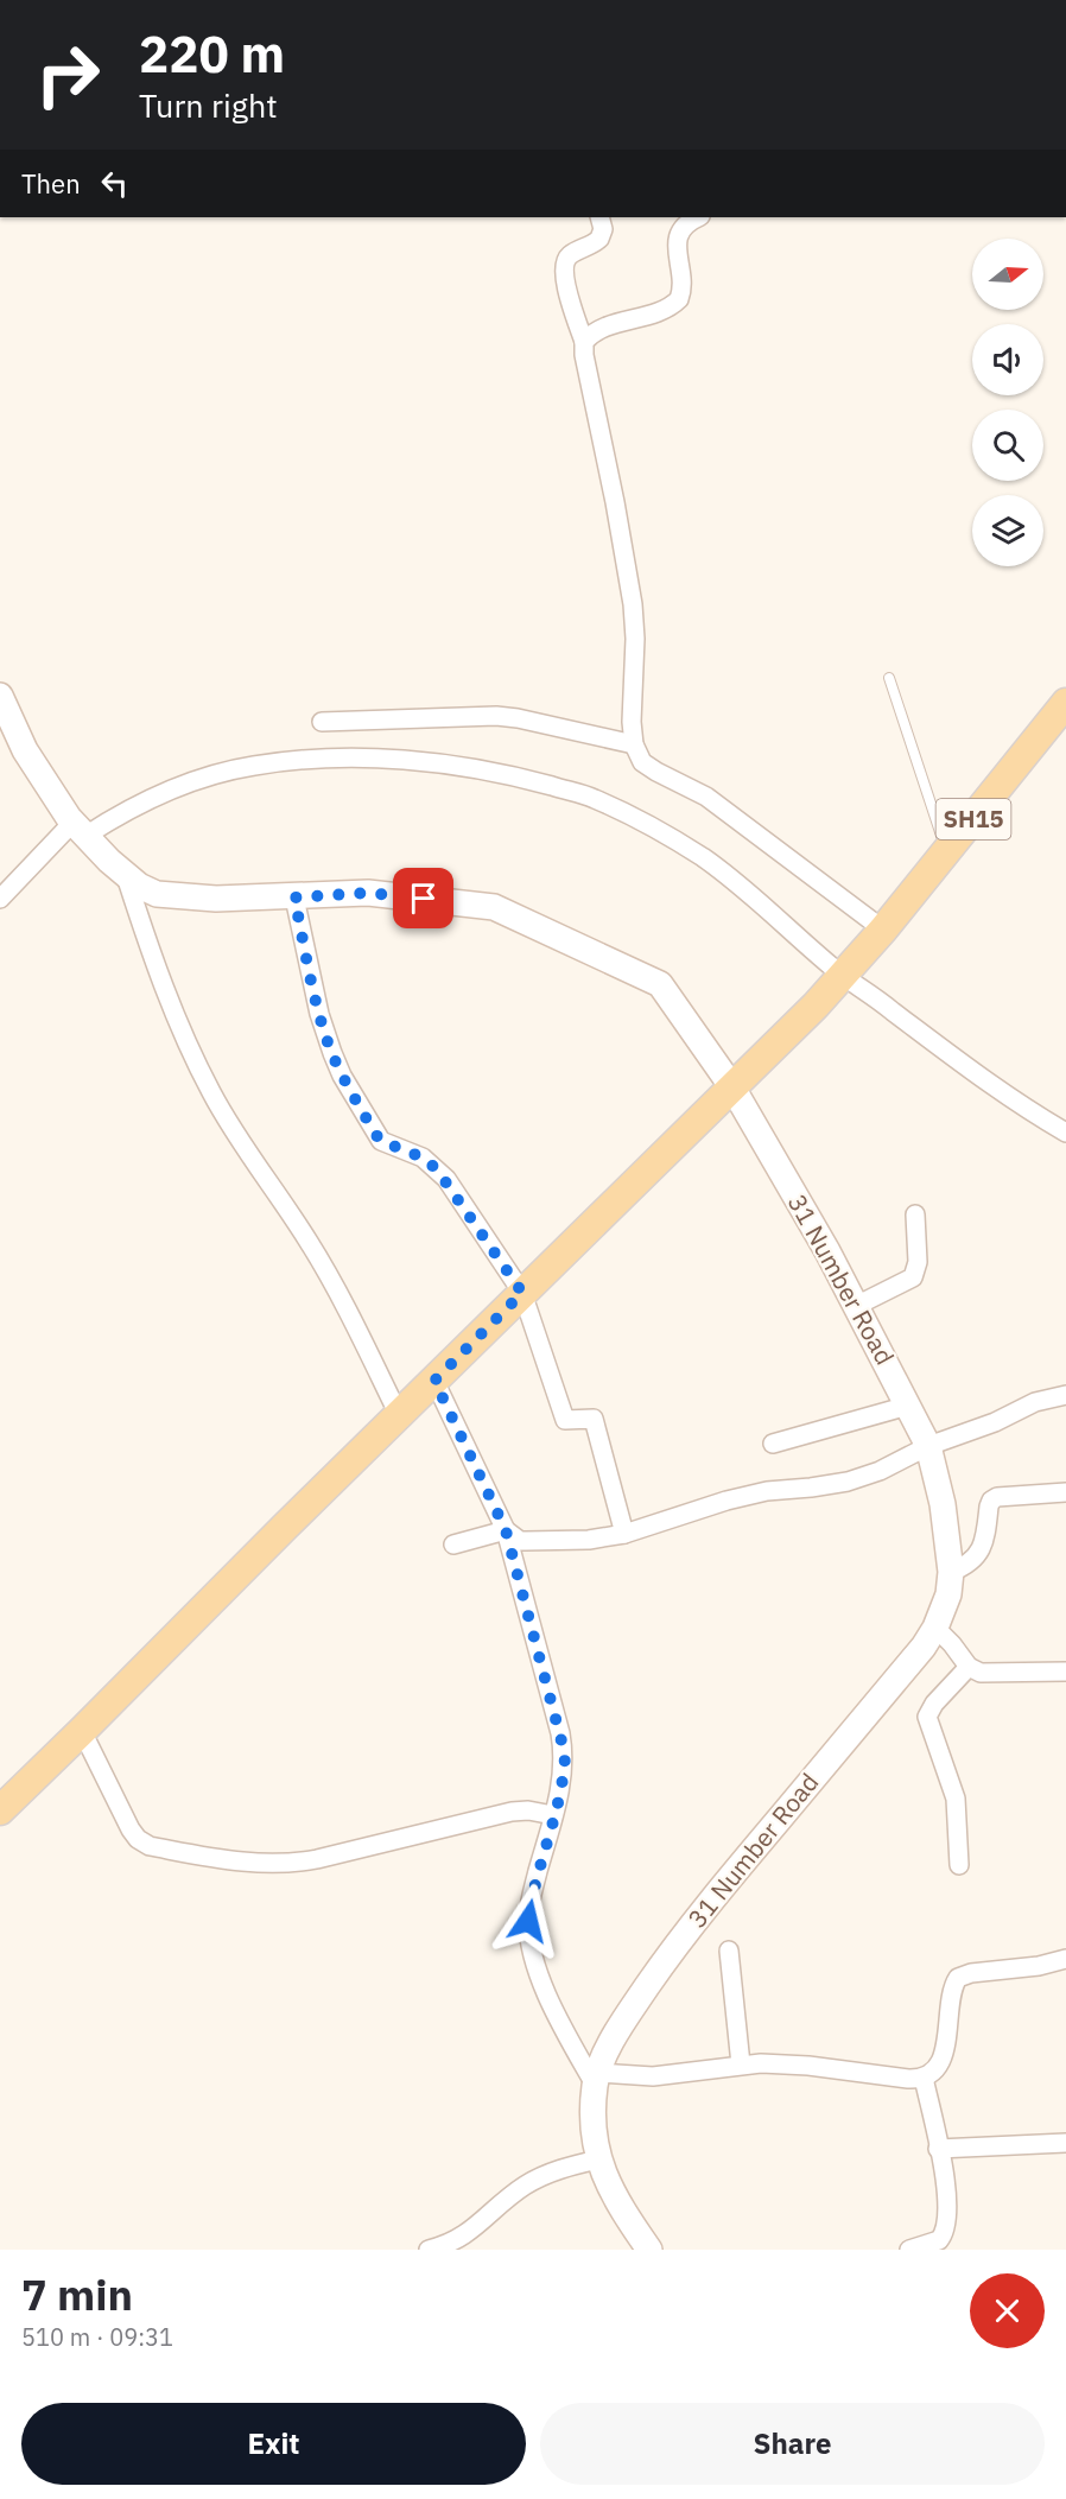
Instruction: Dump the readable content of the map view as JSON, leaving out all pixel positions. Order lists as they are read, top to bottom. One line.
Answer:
{"streets":{"main road":["SH15","31 Number Road"]},"crossings":[["SH15","31 Number Road"]],"north":"right","page":{"turn":["220 m","Turn right"],"then":"Then","heading":["7 min","510 m · 09:31"],"buttons":["Exit","Share"]}}
